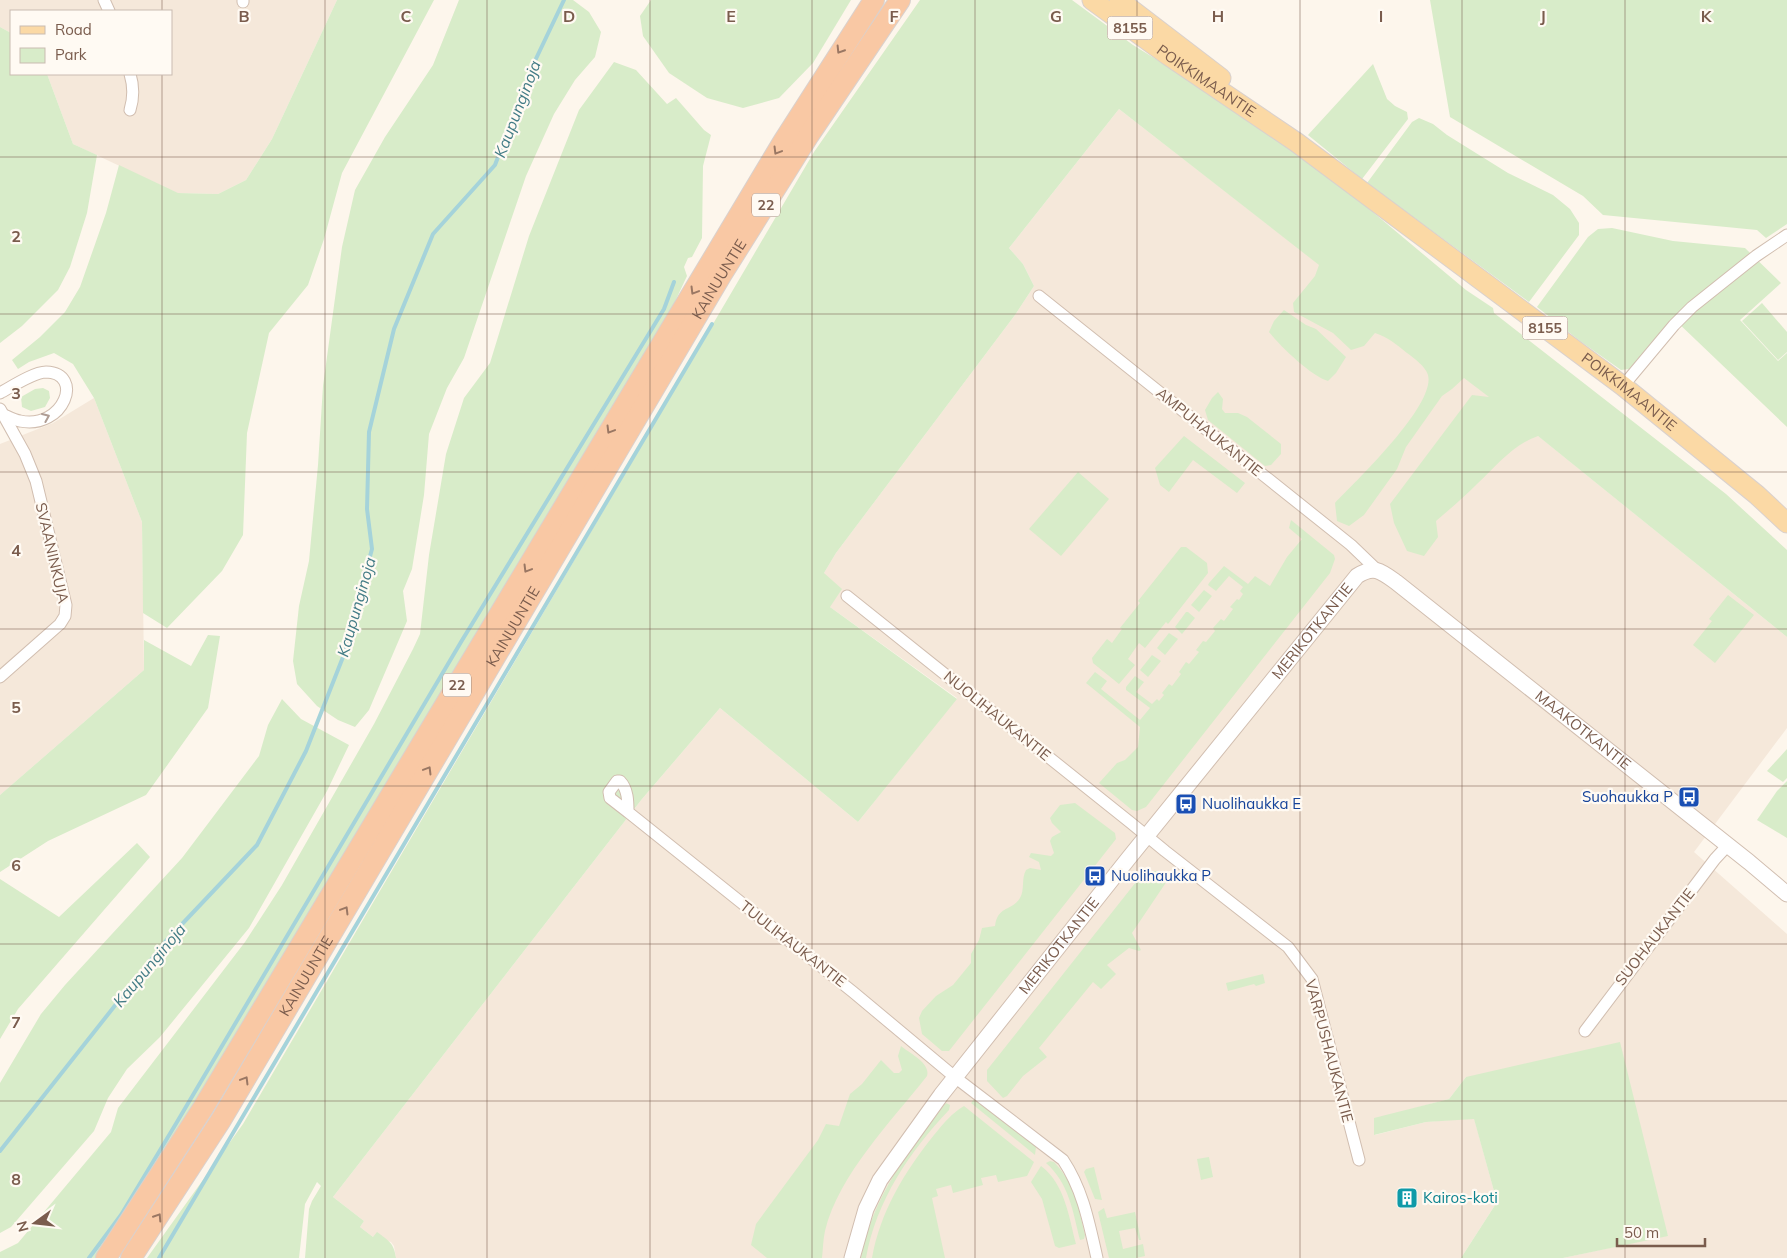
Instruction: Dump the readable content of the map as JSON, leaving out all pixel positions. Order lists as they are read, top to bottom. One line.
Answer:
{"streets":{"highway":["22","KAINUUNTIE"],"main road":["8155","POIKKIMAANTIE"],"street":["AMPUHAUKANTIE","SVAANINKUJA","MERIKOTKANTIE","NUOLIHAUKANTIE","MAAKOTKANTIE","SUOHAUKANTIE","TUULIHAUKANTIE","VARPUSHAUKANTIE"]},"crossings":[["AMPUHAUKANTIE","MERIKOTKANTIE"],["AMPUHAUKANTIE","MAAKOTKANTIE"],["MERIKOTKANTIE","NUOLIHAUKANTIE"],["MERIKOTKANTIE","MAAKOTKANTIE"],["MERIKOTKANTIE","TUULIHAUKANTIE"],["MERIKOTKANTIE","VARPUSHAUKANTIE"],["NUOLIHAUKANTIE","VARPUSHAUKANTIE"],["MAAKOTKANTIE","SUOHAUKANTIE"]],"water":["Kaupunginoja"],"places":{"bus stop":["Suohaukka P","Nuolihaukka E","Nuolihaukka P"],"building":["Kairos-koti"]},"legend":["Road","Park"],"scale_bar":"50 m","north":"left","grid":{"columns":["B","C","D","E","F","G","H","I","J","K"],"rows":["2","3","4","5","6","7","8"]}}
